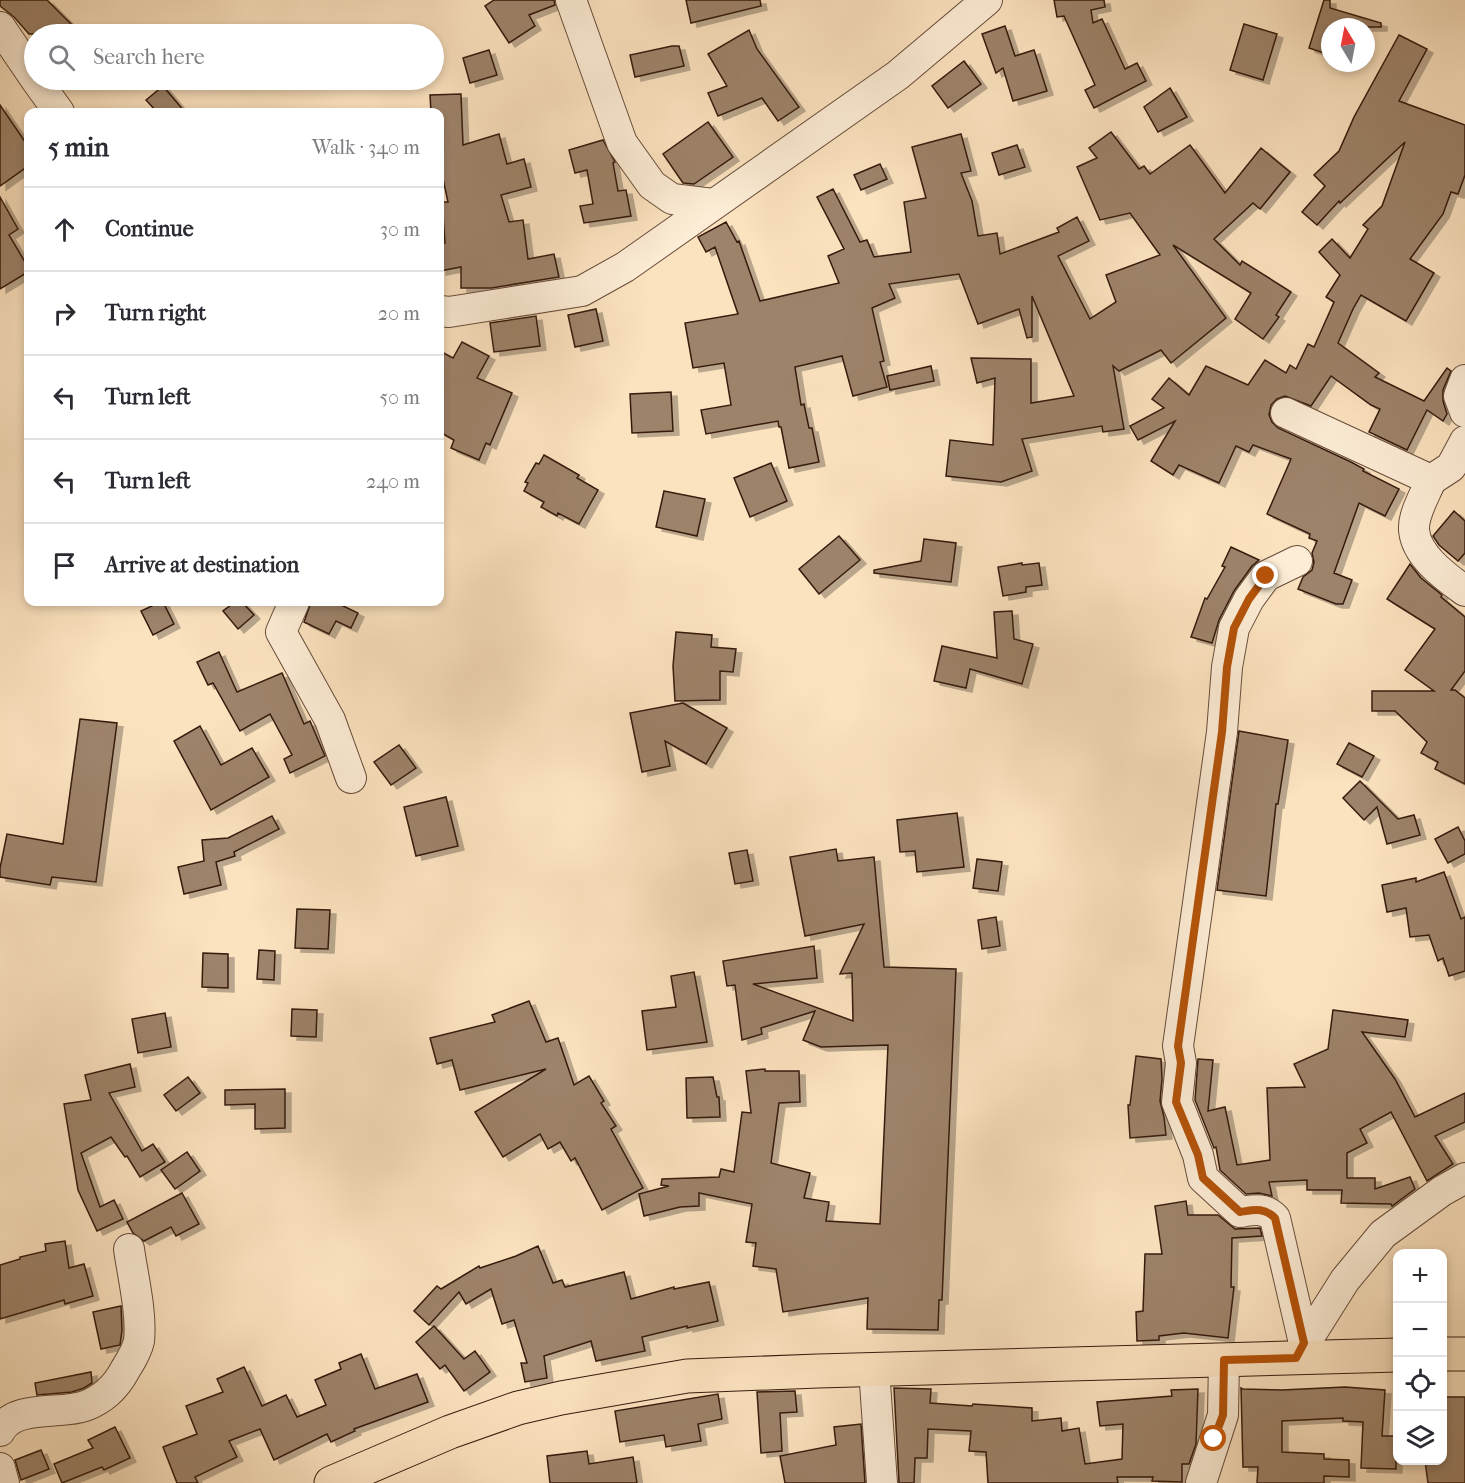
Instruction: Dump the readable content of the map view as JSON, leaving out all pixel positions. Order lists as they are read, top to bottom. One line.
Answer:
{"north":"top","page":{"search":"Search here","heading":["5 min","Walk · 340 m"],"list":[["Continue","30 m"],["Turn right","20 m"],["Turn left","50 m"],["Turn left","240 m"],"Arrive at destination"],"map_buttons":["+","−"]}}
